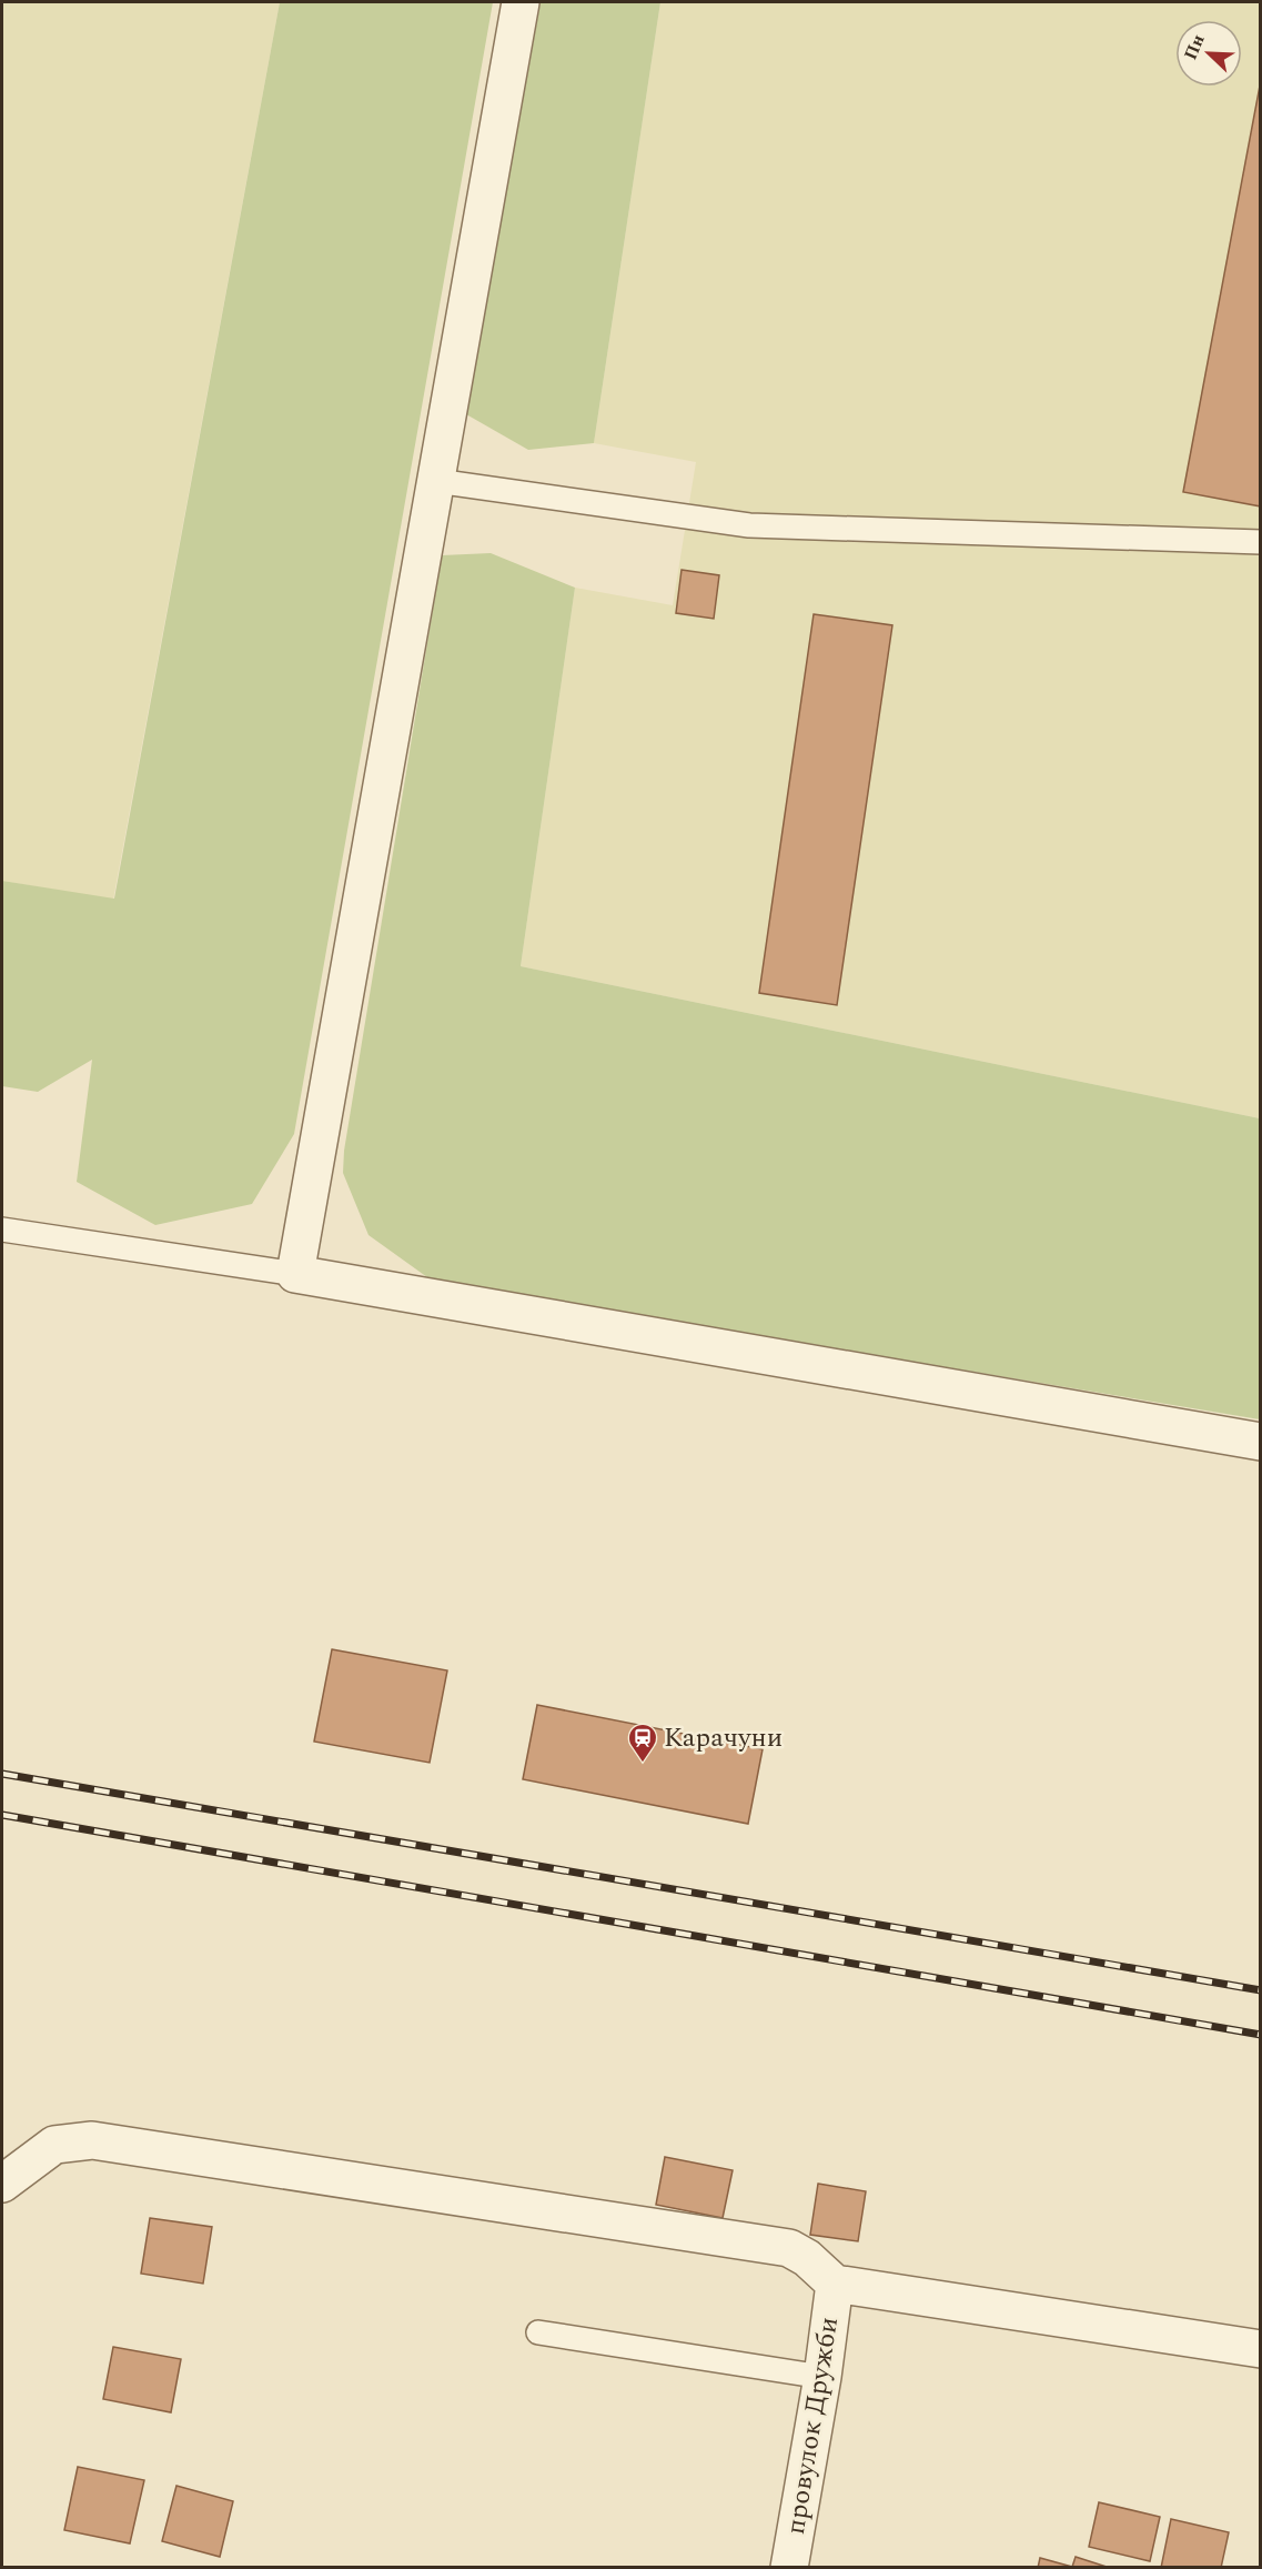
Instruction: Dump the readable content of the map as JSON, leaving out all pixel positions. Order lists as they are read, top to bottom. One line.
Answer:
{"streets":{"street":["провулок Дружби"]},"places":{"station":["Карачуни"]},"north":"top left"}
